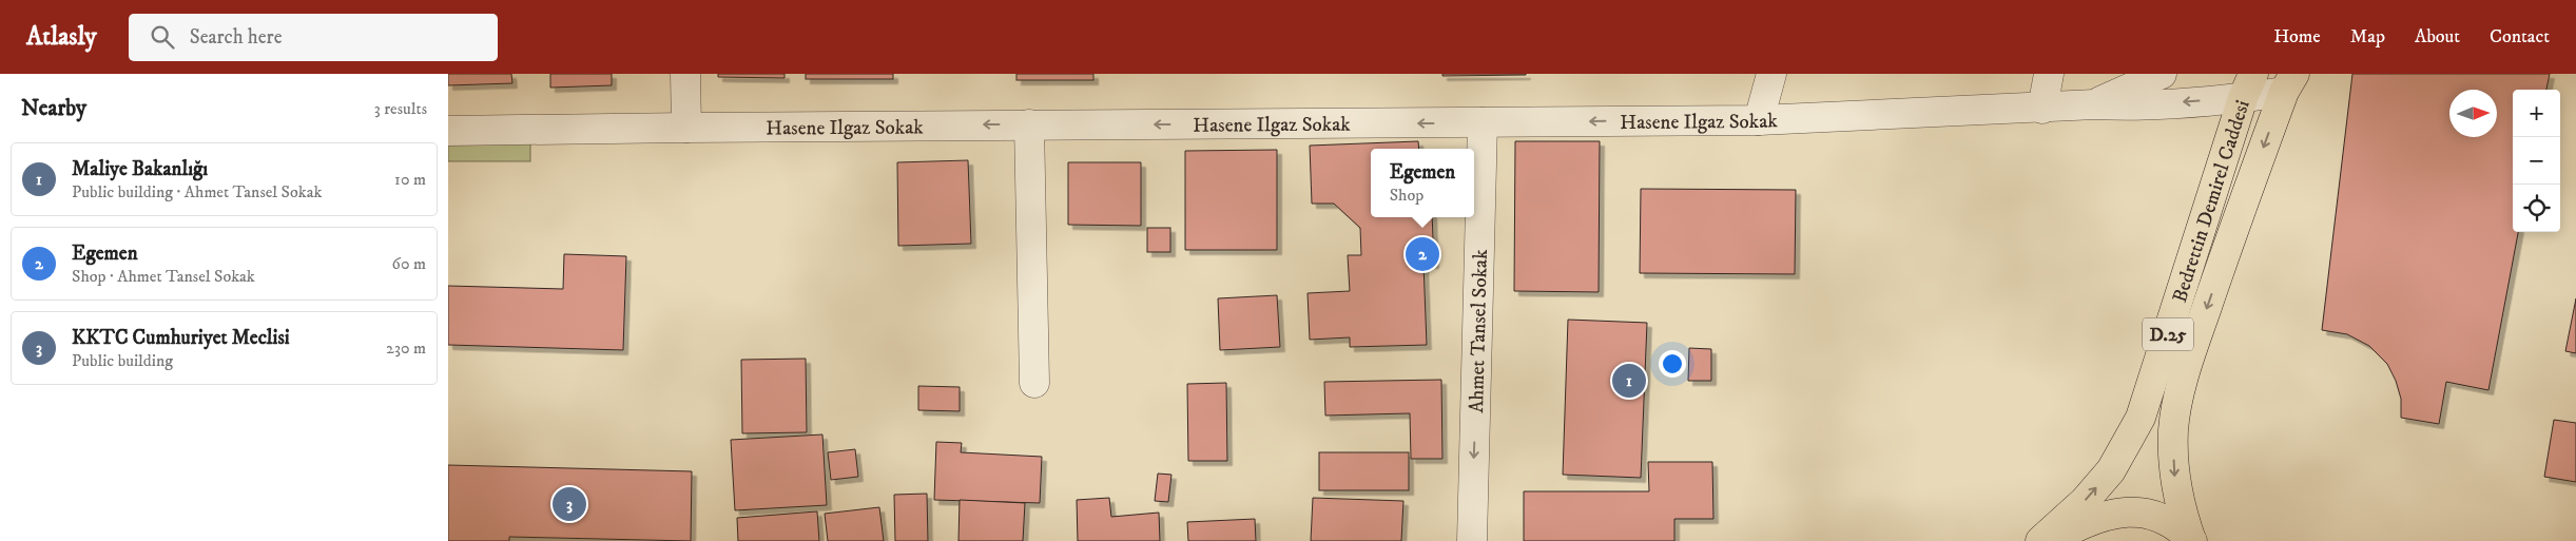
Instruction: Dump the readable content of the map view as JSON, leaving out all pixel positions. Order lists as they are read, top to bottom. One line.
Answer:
{"streets":{"main road":["Bedrettin Demirel Caddesi","D.25"],"street":["Hasene Ilgaz Sokak","Ahmet Tansel Sokak"]},"crossings":[["Hasene Ilgaz Sokak","Bedrettin Demirel Caddesi"],["Hasene Ilgaz Sokak","Ahmet Tansel Sokak"],["Bedrettin Demirel Caddesi","D.25"]],"one_way":["Hasene Ilgaz Sokak","Ahmet Tansel Sokak"],"north":"right","page":{"header":"Atlasly","search":"Search here","nav":["Home","Map","About","Contact"],"heading":["Nearby","3 results"],"map_buttons":["+","−"],"list":[{"mark":"1","name":"Maliye Bakanlığı","note":"Public building · Ahmet Tansel Sokak","value":"10 m"},{"mark":"2","name":"Egemen","note":"Shop · Ahmet Tansel Sokak","value":"60 m"},{"mark":"3","name":"KKTC Cumhuriyet Meclisi","note":"Public building","value":"230 m"}],"popup":["Egemen","Shop"],"pins":["2","1","3"]}}
